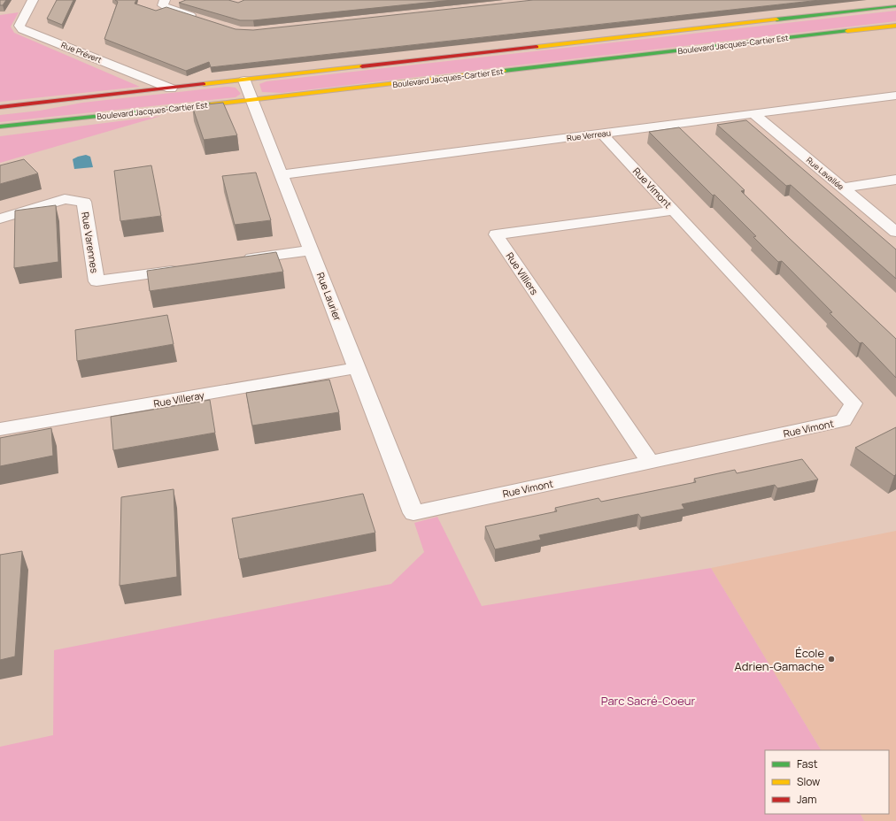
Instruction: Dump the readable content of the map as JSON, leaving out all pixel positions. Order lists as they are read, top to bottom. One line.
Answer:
{"streets":{"main road":["Boulevard Jacques-Cartier Est"],"street":["Rue Prévert","Rue Verreau","Rue Lavallée","Rue Vimont","Rue Varennes","Rue Villiers","Rue Laurier","Rue Villeray"]},"crossings":[["Boulevard Jacques-Cartier Est","Rue Prévert"],["Boulevard Jacques-Cartier Est","Rue Laurier"],["Rue Verreau","Rue Lavallée"],["Rue Verreau","Rue Vimont"],["Rue Verreau","Rue Laurier"],["Rue Vimont","Rue Villiers"],["Rue Vimont","Rue Laurier"],["Rue Laurier","Rue Villeray"]],"parks":["Parc Sacré-Coeur"],"places":["École Adrien-Gamache"],"legend":["Fast","Slow","Jam"]}
